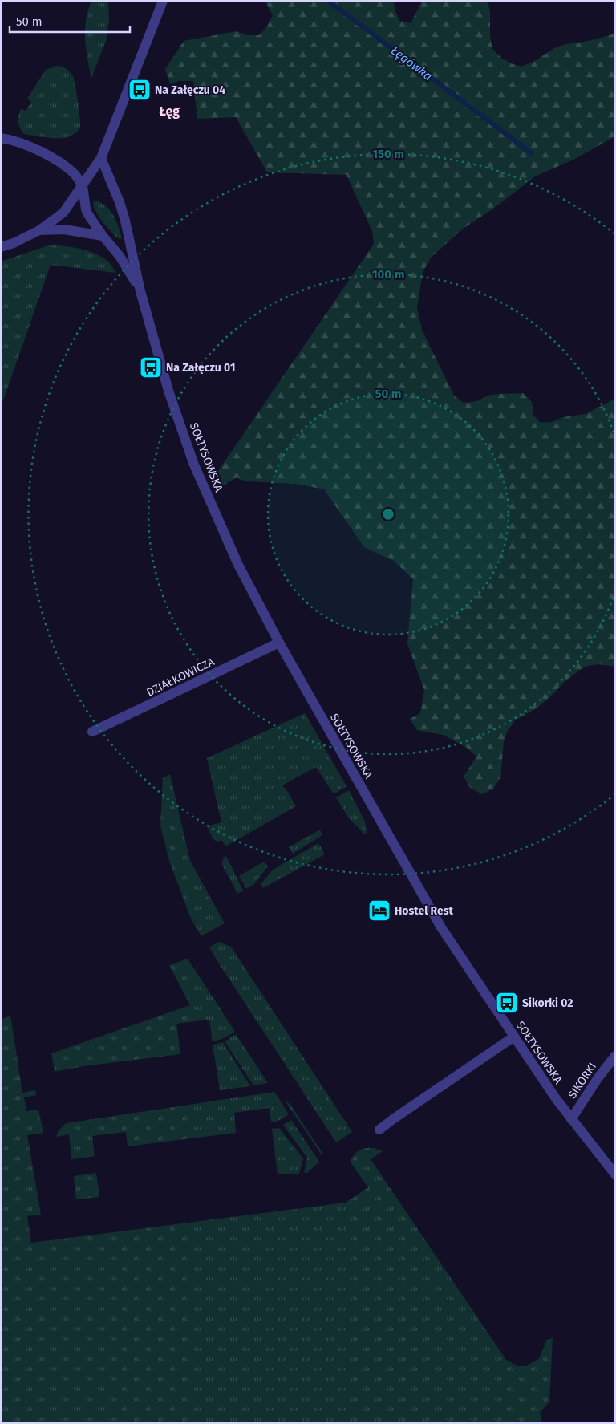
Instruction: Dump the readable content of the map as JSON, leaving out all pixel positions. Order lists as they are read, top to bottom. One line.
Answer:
{"streets":{"street":["SOŁTYSOWSKA","DZIAŁKOWICZA","SIKORKI"]},"crossings":[["SOŁTYSOWSKA","DZIAŁKOWICZA"],["SOŁTYSOWSKA","SIKORKI"]],"districts":["Łęg"],"water":["Łęgówka"],"places":{"bus stop":["Na Załęczu 04","Na Załęczu 01","Sikorki 02"],"hotel":["Hostel Rest"]},"scale_bar":"50 m","rings":["150 m","100 m","50 m"]}
